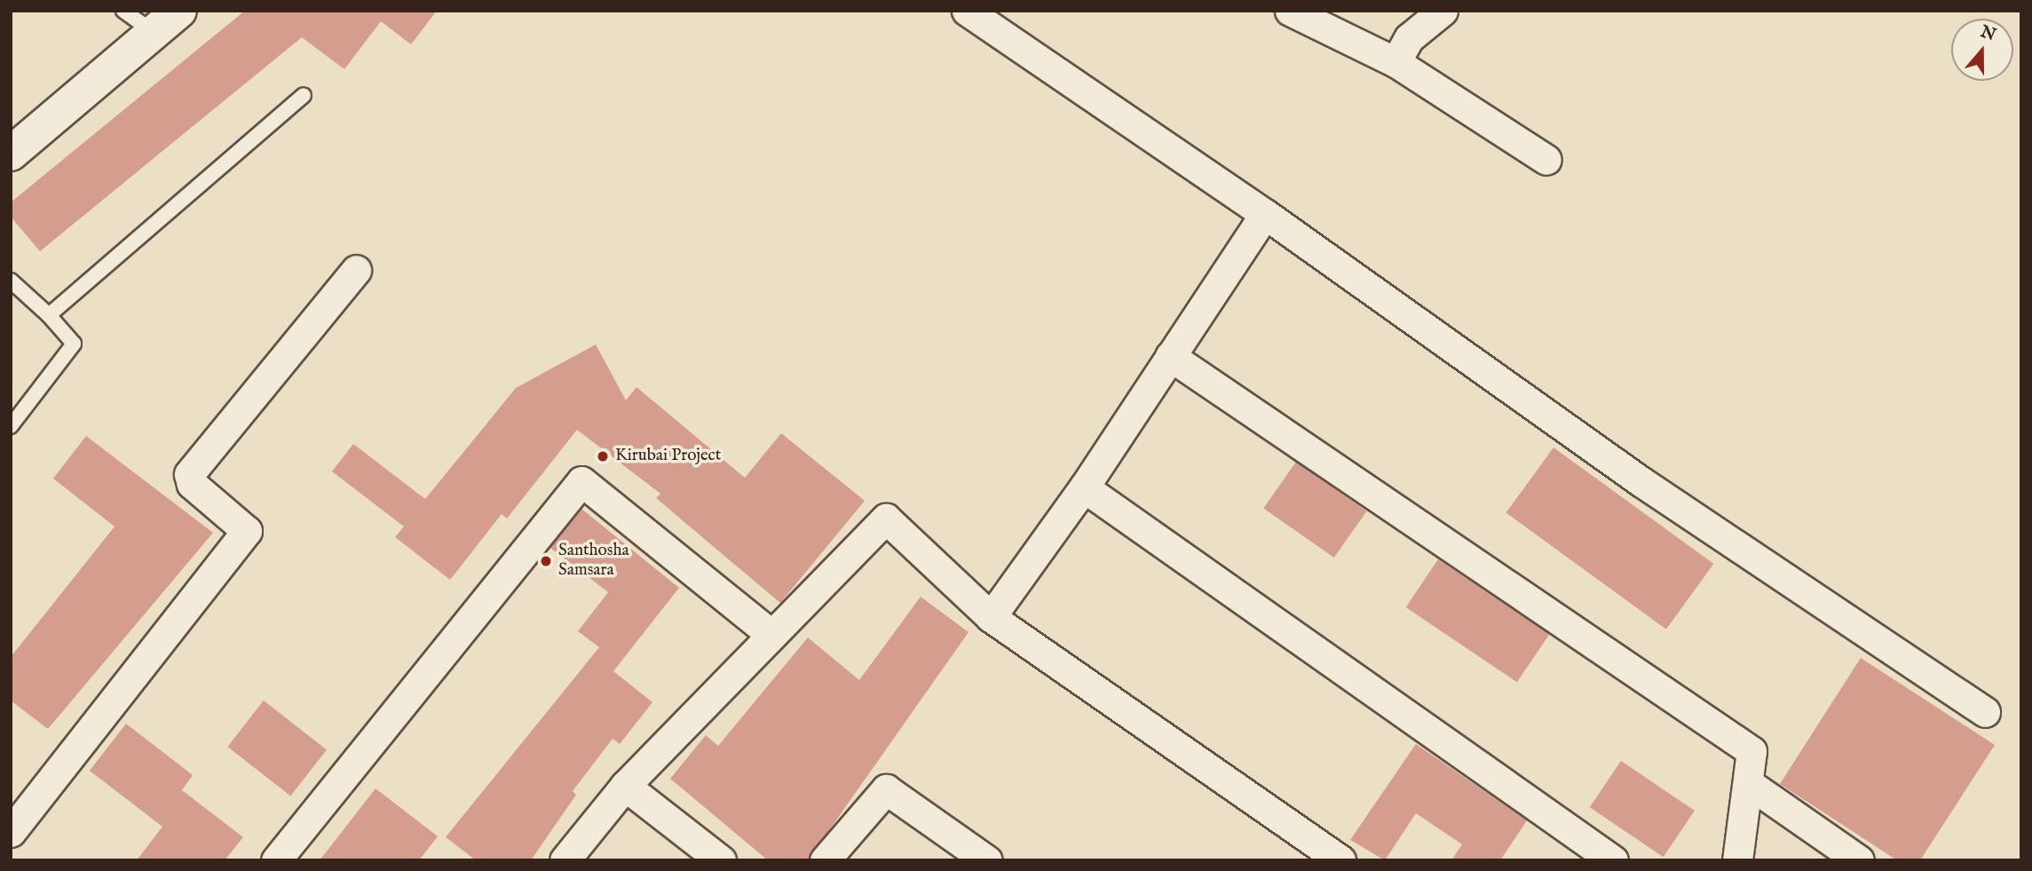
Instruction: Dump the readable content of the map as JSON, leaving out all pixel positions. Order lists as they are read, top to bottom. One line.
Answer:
{"places":["Kirubai Project","Santhosha Samsara"],"north":"top"}
